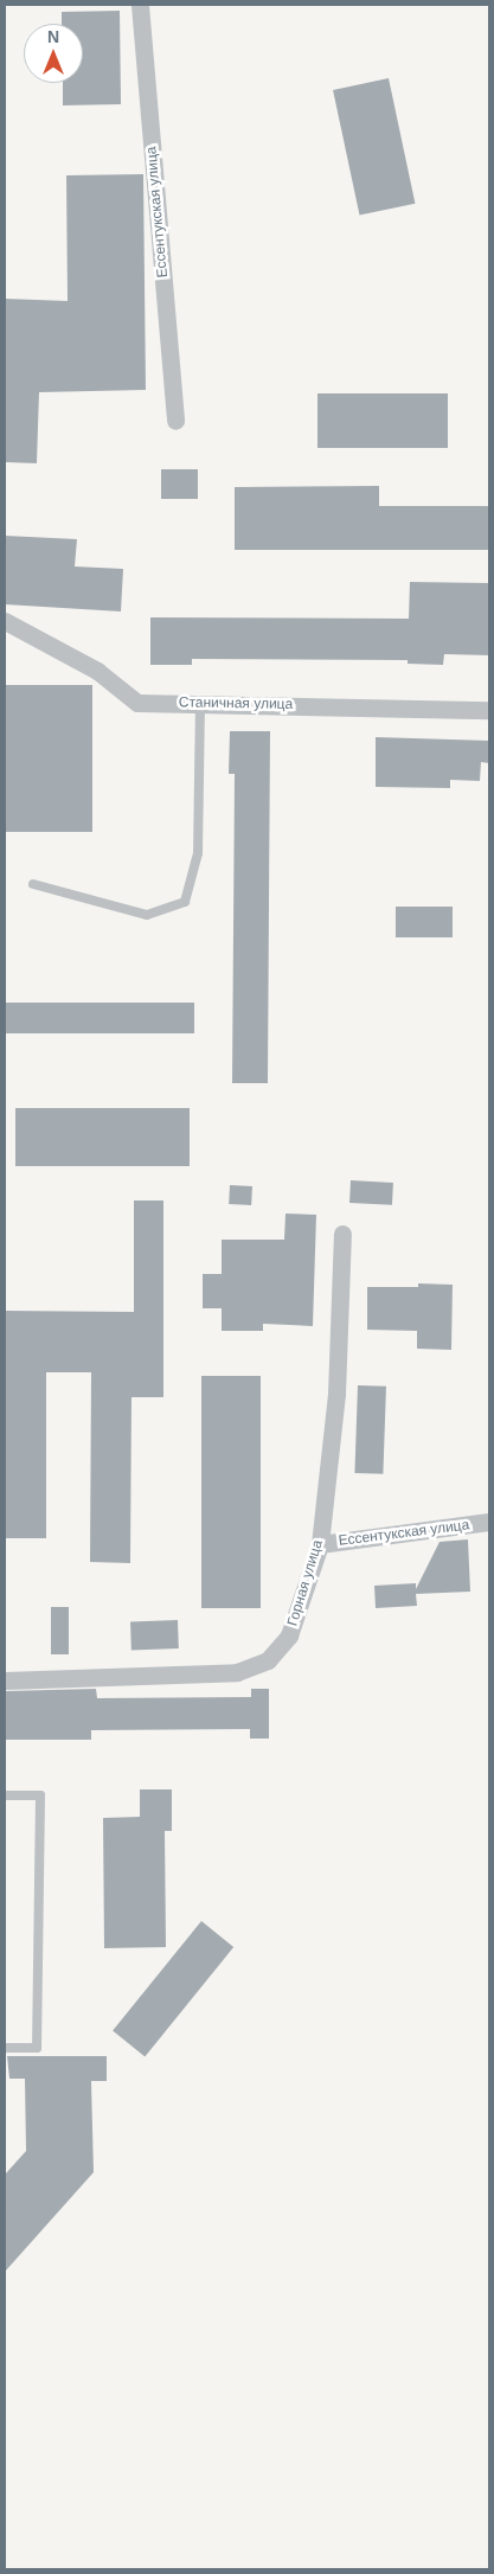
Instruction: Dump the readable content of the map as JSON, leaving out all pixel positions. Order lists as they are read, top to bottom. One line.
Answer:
{"streets":{"street":["Ессентукская улица","Станичная улица","Горная улица"]},"crossings":[["Ессентукская улица","Горная улица"]],"north":"top"}
